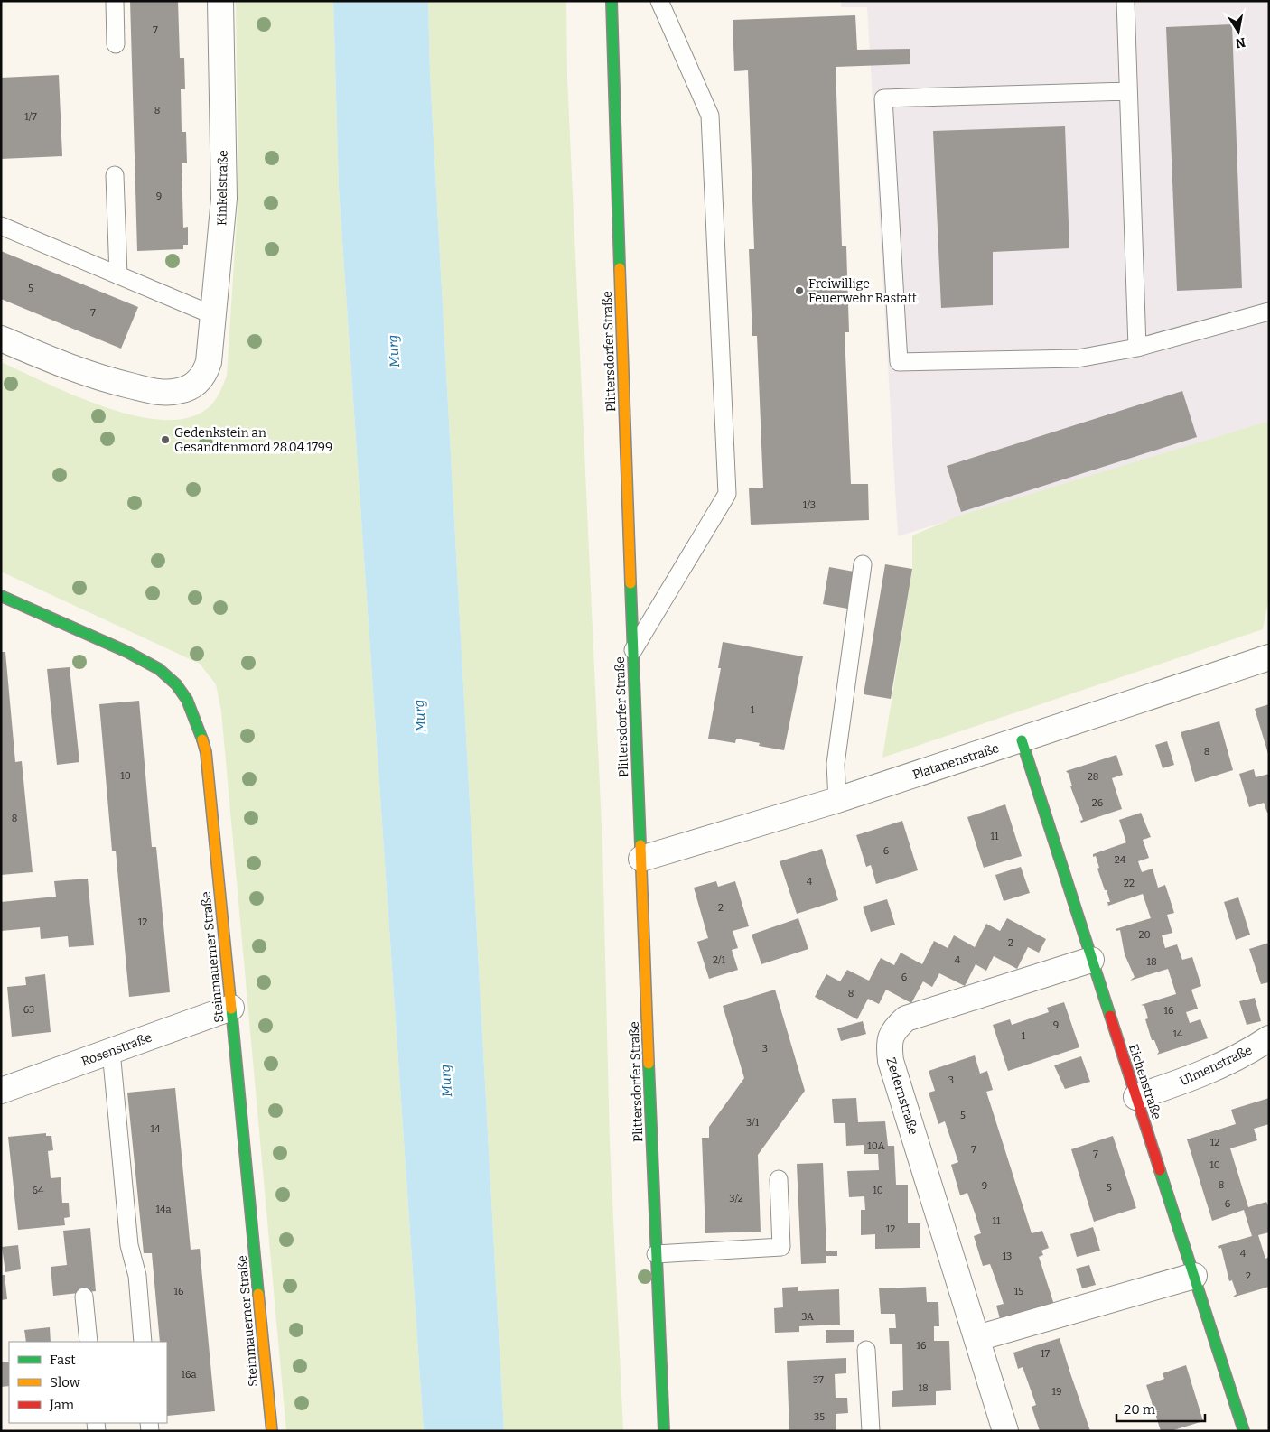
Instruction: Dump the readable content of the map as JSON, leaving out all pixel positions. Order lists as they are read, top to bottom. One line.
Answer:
{"streets":{"street":["Kinkelstraße","Plittersdorfer Straße","Platanenstraße","Steinmauerner Straße","Rosenstraße","Ulmenstraße","Eichenstraße","Zedernstraße"]},"crossings":[["Plittersdorfer Straße","Platanenstraße"],["Platanenstraße","Eichenstraße"],["Steinmauerner Straße","Rosenstraße"],["Ulmenstraße","Eichenstraße"],["Eichenstraße","Zedernstraße"]],"water":["Murg"],"places":["Freiwillige Feuerwehr Rastatt","Gedenkstein an Gesandtenmord 28.04.1799"],"house_numbers":["7","8","1/7","9","5","7","1/3","1","8","10","28","26","8","11","6","24","4","22","2","12","20","2","2/1","4","18","6","8","63","16","9","14","1","3","3","5","3/1","14","12","10A","7","7","10","8","9","5","64","10","3/2","6","14a","11","12","4","13","2","16","15","3A","16","17","16a","37","18","19","35"],"legend":["Fast","Slow","Jam"],"scale_bar":"20 m","north":"bottom"}
